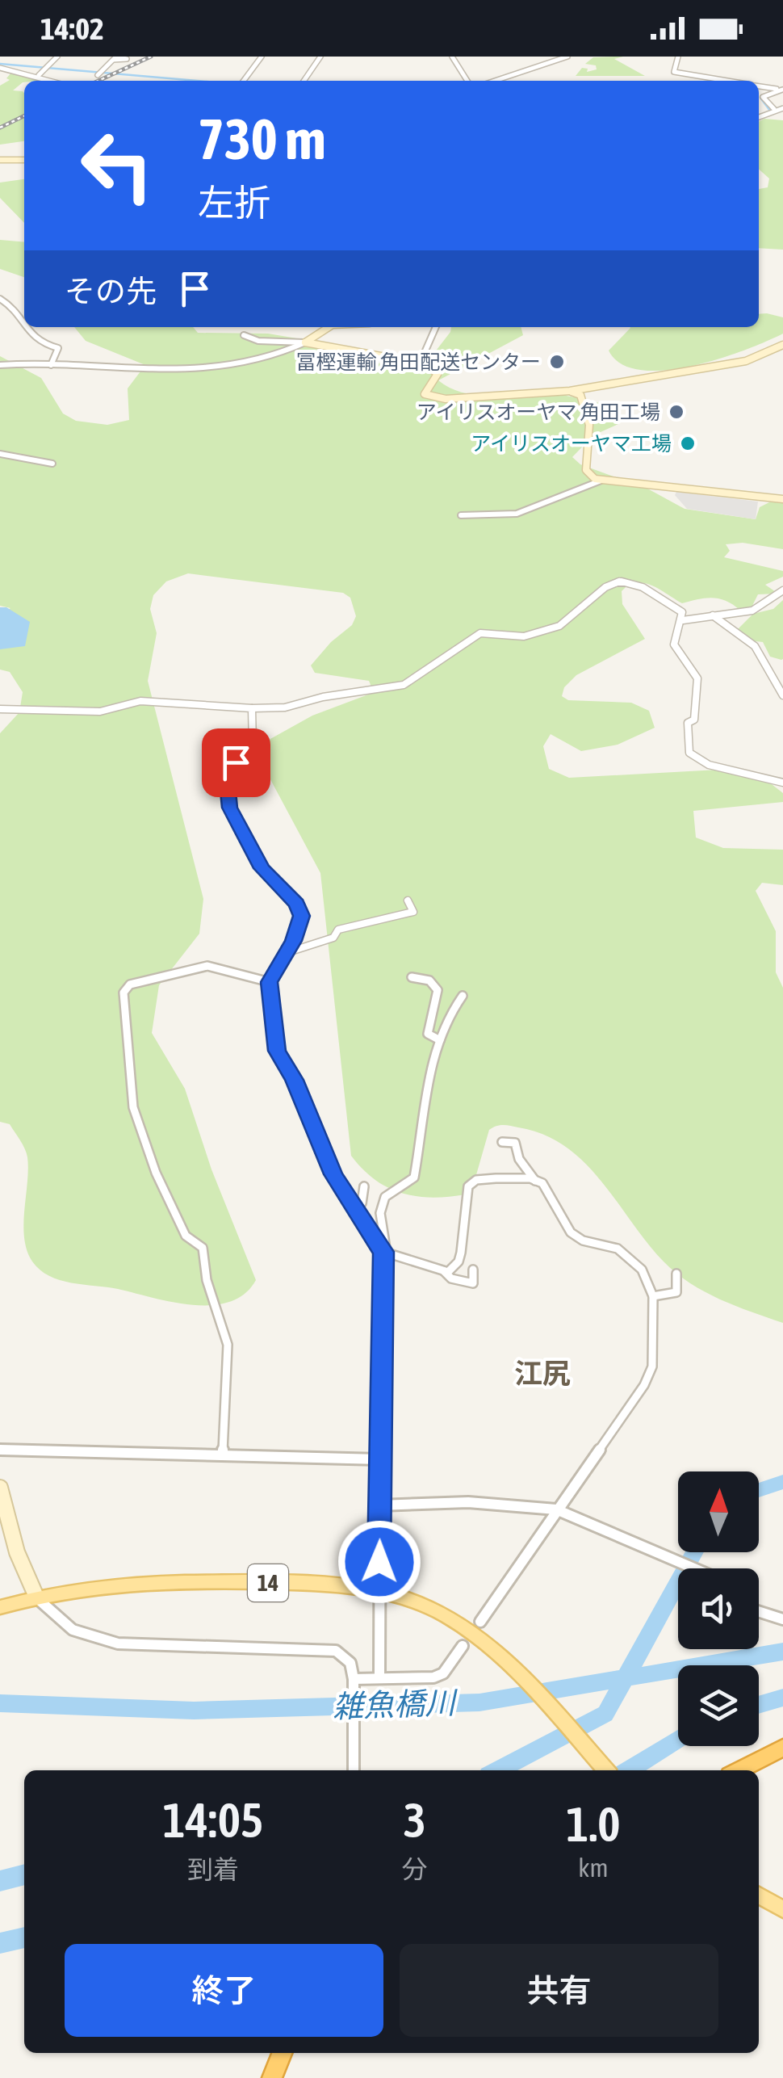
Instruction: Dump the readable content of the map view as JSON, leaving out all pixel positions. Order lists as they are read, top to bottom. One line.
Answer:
{"streets":{"main road":["14"]},"districts":["江尻"],"water":["雑魚橋川"],"places":["冨樫運輸 角田配送センター","アイリスオーヤマ 角田工場","アイリスオーヤマ工場"],"north":"top","page":{"status":"14:02","turn":["730 m","左折"],"then":"その先","eta":["14:05","到着","3","分","1.0","km"],"buttons":["終了","共有"]}}
